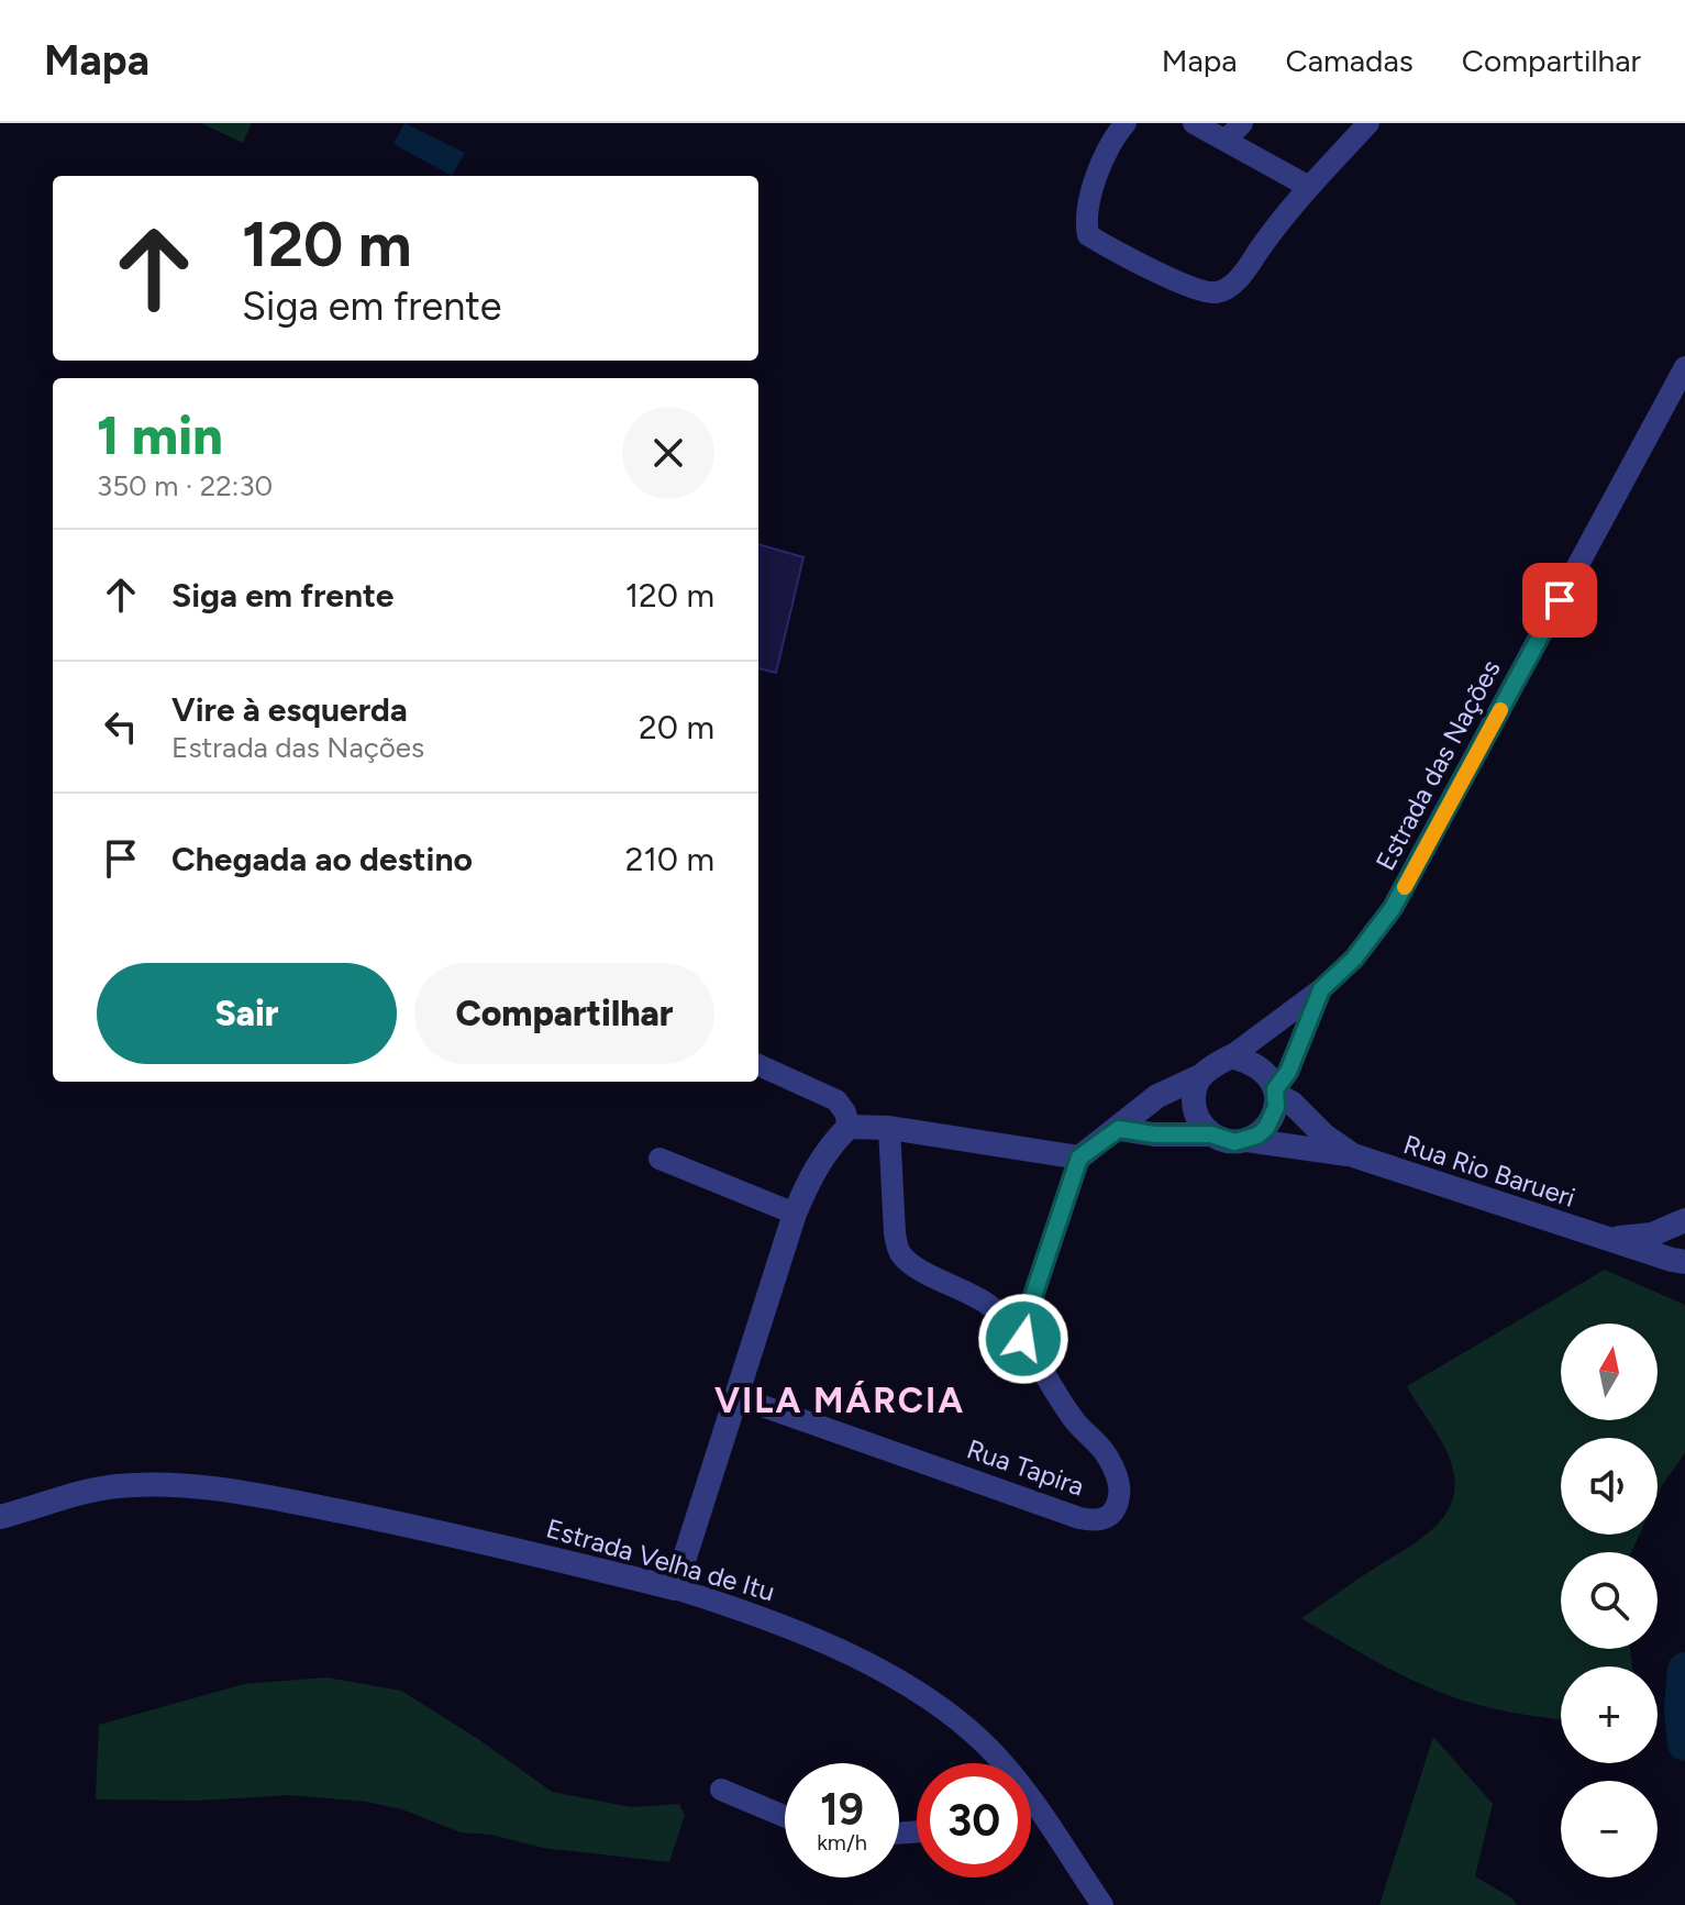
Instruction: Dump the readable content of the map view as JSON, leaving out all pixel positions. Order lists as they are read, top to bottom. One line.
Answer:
{"streets":{"street":["Estrada das Nações","Rua Rio Barueri","Rua Tapira","Estrada Velha de Itu"]},"crossings":[["Estrada das Nações","Rua Rio Barueri"]],"districts":["VILA MÁRCIA"],"north":"top","page":{"header":"Mapa","nav":["Mapa","Camadas","Compartilhar"],"turn":["120 m","Siga em frente"],"heading":["1 min","350 m · 22:30"],"list":[{"name":"Siga em frente","value":"120 m"},{"name":"Vire à esquerda","note":"Estrada das Nações","value":"20 m"},{"name":"Chegada ao destino","value":"210 m"}],"buttons":["Sair","Compartilhar"],"map_buttons":["+","−"],"speed":"19 km/h","limit":"30"}}
